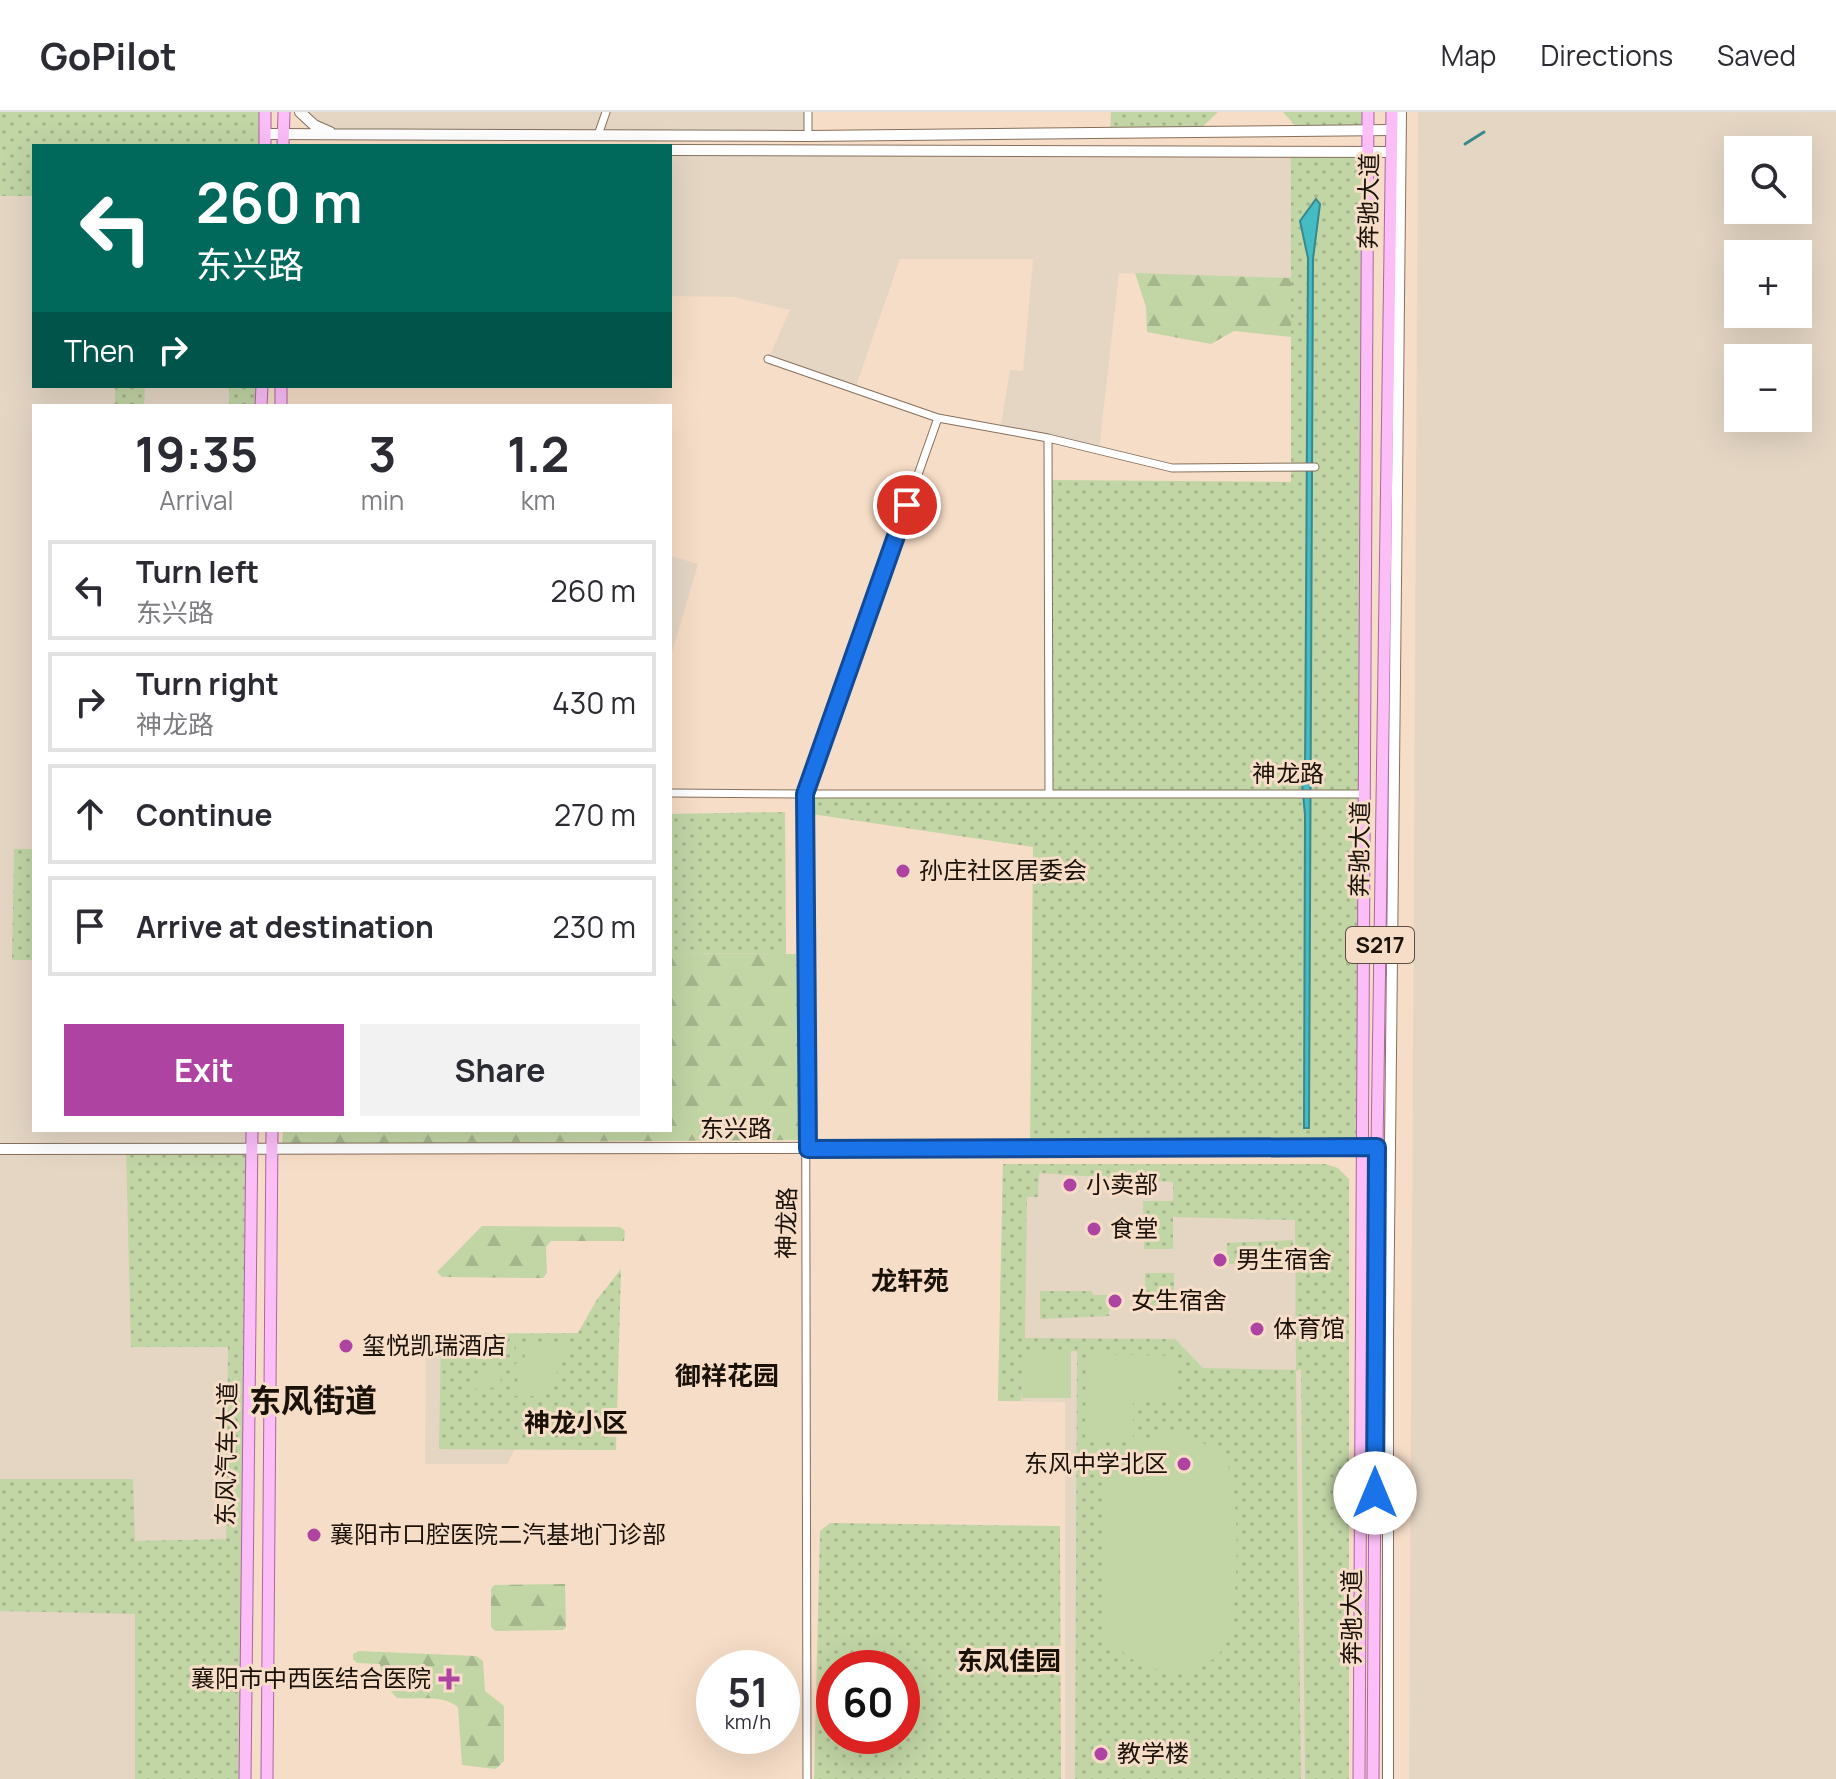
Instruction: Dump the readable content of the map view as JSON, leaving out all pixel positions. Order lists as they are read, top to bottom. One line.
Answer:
{"streets":{"main road":["奔驰大道","S217","东风汽车大道"],"street":["神龙路","东兴路"]},"crossings":[["奔驰大道","神龙路"],["奔驰大道","东兴路"],["神龙路","东兴路"],["东兴路","东风汽车大道"]],"districts":["龙轩苑","御祥花园","东风街道","神龙小区","东风佳园"],"places":{"other":["孙庄社区居委会","小卖部","食堂","男生宿舍","女生宿舍","体育馆","玺悦凯瑞酒店","东风中学北区","襄阳市口腔医院二汽基地门诊部","教学楼"],"health":["襄阳市中西医结合医院"]},"page":{"header":"GoPilot","nav":["Map","Directions","Saved"],"map_buttons":["+","−"],"turn":["260 m","东兴路"],"then":"Then","eta":["19:35","Arrival","3","min","1.2","km"],"list":[{"name":"Turn left","note":"东兴路","value":"260 m"},{"name":"Turn right","note":"神龙路","value":"430 m"},{"name":"Continue","value":"270 m"},{"name":"Arrive at destination","value":"230 m"}],"buttons":["Exit","Share"],"speed":"51 km/h","limit":"60"}}
